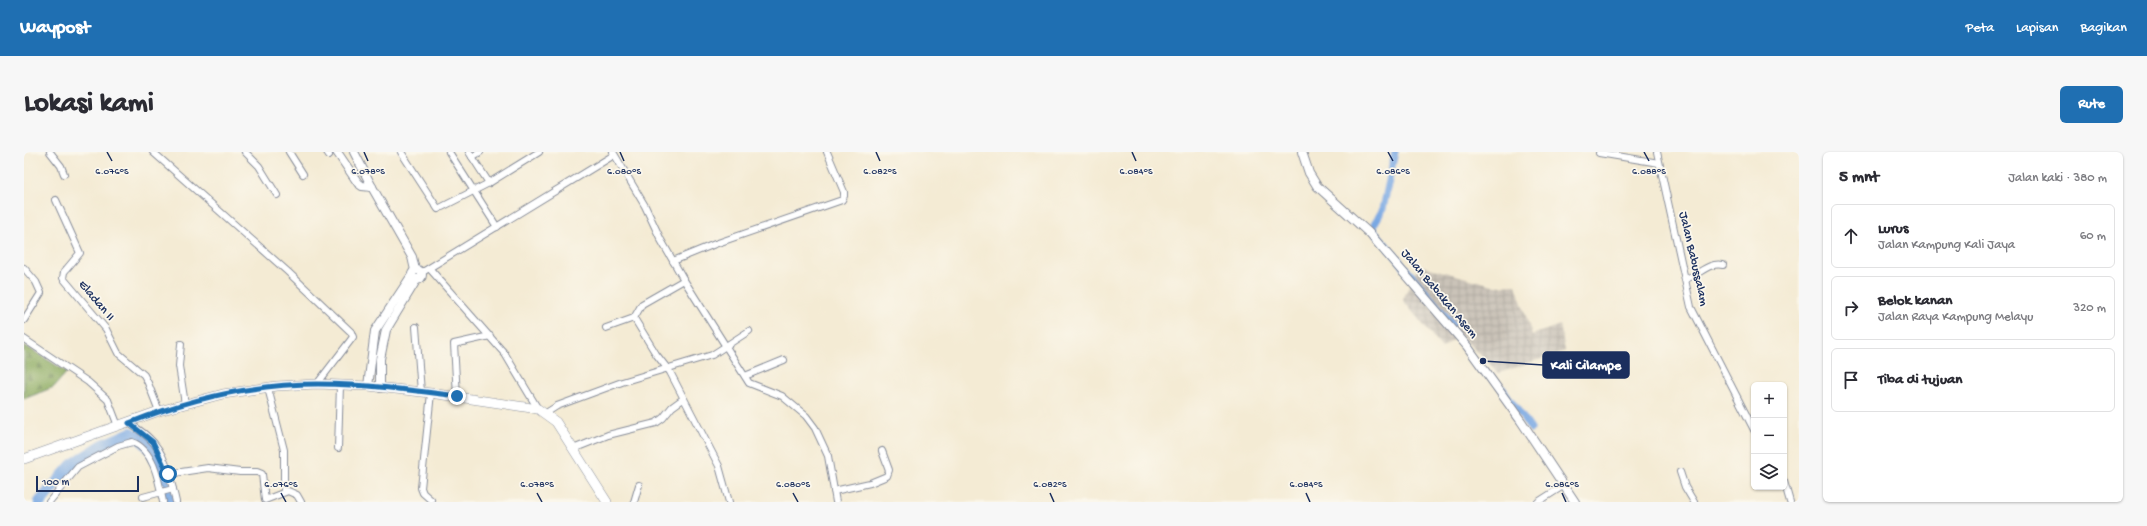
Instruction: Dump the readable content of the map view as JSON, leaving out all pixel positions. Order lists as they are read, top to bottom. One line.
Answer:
{"streets":{"street":["Jalan Babussalam","Jalan Babakan Asem","Eladan II"]},"places":["Kali Cilampe"],"scale_bar":"100 m","page":{"header":"Waypost","nav":["Peta","Lapisan","Bagikan"],"buttons":"Rute","title":"Lokasi kami","heading":["5 mnt","Jalan kaki · 380 m"],"list":[["Lurus","Jalan Kampung Kali Jaya","60 m"],["Belok kanan","Jalan Raya Kampung Melayu","320 m"],"Tiba di tujuan"],"map_buttons":["+","−"],"scale":"100 m"},"coordinates":["6.076°S","6.078°S","6.080°S","6.082°S","6.084°S","6.086°S","6.088°S"]}
